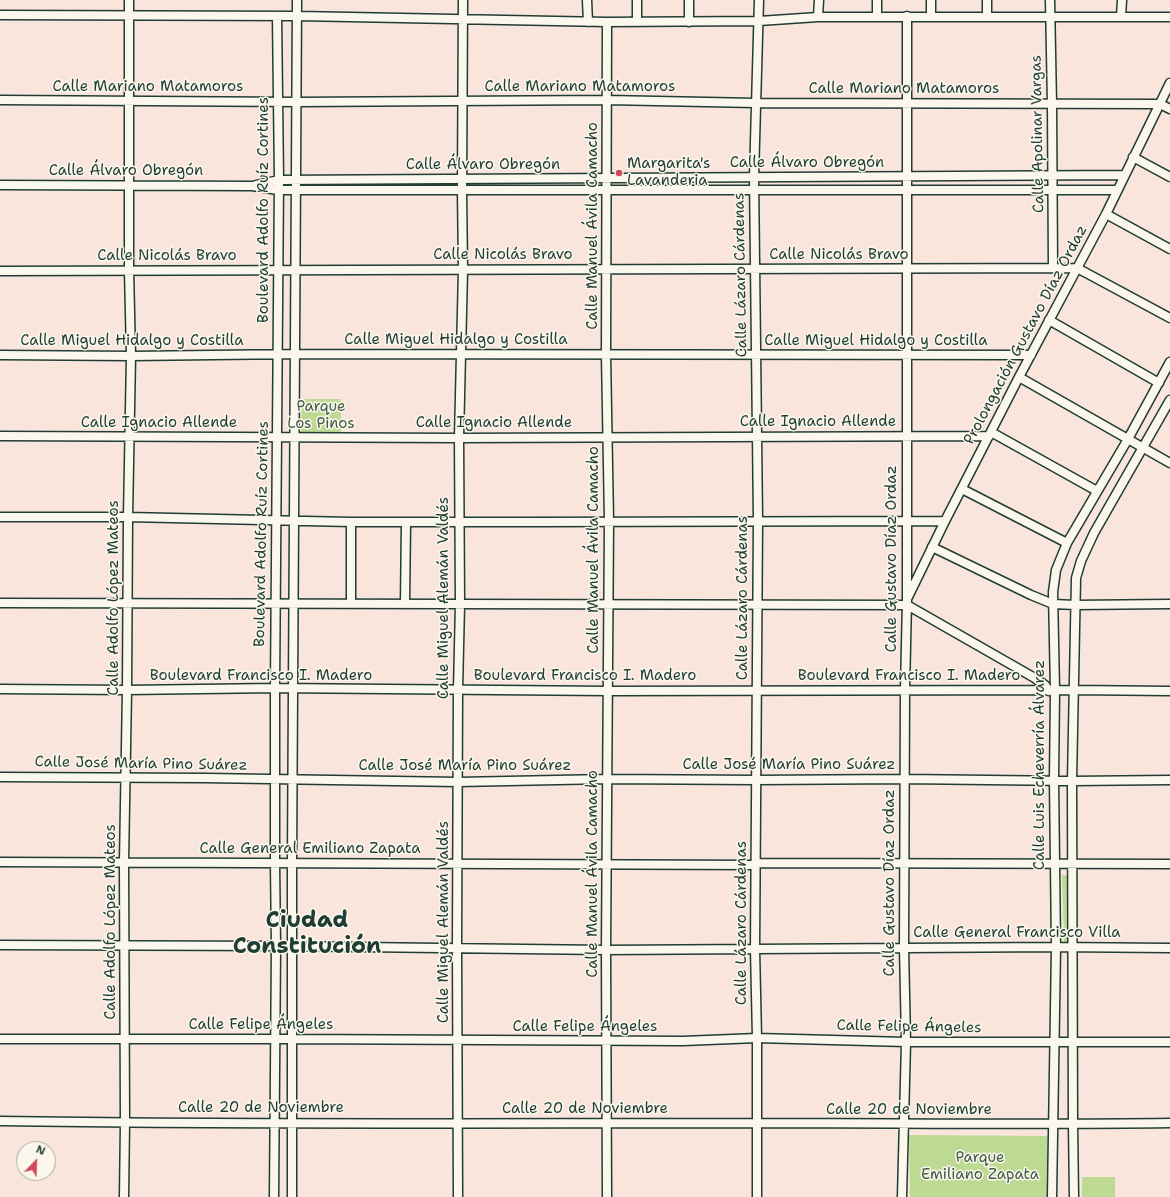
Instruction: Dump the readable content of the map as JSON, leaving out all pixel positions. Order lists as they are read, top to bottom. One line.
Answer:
{"streets":{"street":["Calle Mariano Matamoros","Calle Apolinar Vargas","Calle Álvaro Obregón","Boulevard Adolfo Ruíz Cortines","Calle Manuel Ávila Camacho","Calle Nicolás Bravo","Calle Lázaro Cárdenas","Prolongación Gustavo Díaz Ordaz","Calle Miguel Hidalgo y Costilla","Calle Ignacio Allende","Calle Gustavo Díaz Ordaz","Calle Adolfo López Mateos","Calle Miguel Alemán Valdés","Boulevard Francisco I. Madero","Calle José María Pino Suárez","Calle Luis Echeverría Álvarez","Calle General Emiliano Zapata","Calle General Francisco Villa","Calle Felipe Ángeles","Calle 20 de Noviembre"]},"crossings":[["Calle Mariano Matamoros","Calle Apolinar Vargas"],["Calle Mariano Matamoros","Boulevard Adolfo Ruíz Cortines"],["Calle Mariano Matamoros","Calle Manuel Ávila Camacho"],["Calle Mariano Matamoros","Calle Lázaro Cárdenas"],["Calle Mariano Matamoros","Prolongación Gustavo Díaz Ordaz"],["Calle Mariano Matamoros","Calle Gustavo Díaz Ordaz"],["Calle Mariano Matamoros","Calle Adolfo López Mateos"],["Calle Mariano Matamoros","Calle Miguel Alemán Valdés"],["Calle Apolinar Vargas","Calle Álvaro Obregón"],["Calle Apolinar Vargas","Calle Nicolás Bravo"],["Calle Álvaro Obregón","Boulevard Adolfo Ruíz Cortines"],["Calle Álvaro Obregón","Calle Manuel Ávila Camacho"],["Calle Álvaro Obregón","Calle Lázaro Cárdenas"],["Calle Álvaro Obregón","Prolongación Gustavo Díaz Ordaz"],["Calle Álvaro Obregón","Calle Gustavo Díaz Ordaz"],["Calle Álvaro Obregón","Calle Adolfo López Mateos"],["Calle Álvaro Obregón","Calle Miguel Alemán Valdés"],["Boulevard Adolfo Ruíz Cortines","Calle Nicolás Bravo"],["Boulevard Adolfo Ruíz Cortines","Calle Miguel Hidalgo y Costilla"],["Boulevard Adolfo Ruíz Cortines","Calle Ignacio Allende"],["Boulevard Adolfo Ruíz Cortines","Boulevard Francisco I. Madero"],["Boulevard Adolfo Ruíz Cortines","Calle José María Pino Suárez"],["Boulevard Adolfo Ruíz Cortines","Calle General Emiliano Zapata"],["Boulevard Adolfo Ruíz Cortines","Calle General Francisco Villa"],["Boulevard Adolfo Ruíz Cortines","Calle Felipe Ángeles"],["Boulevard Adolfo Ruíz Cortines","Calle 20 de Noviembre"],["Calle Manuel Ávila Camacho","Calle Nicolás Bravo"],["Calle Manuel Ávila Camacho","Calle Miguel Hidalgo y Costilla"],["Calle Manuel Ávila Camacho","Calle Ignacio Allende"],["Calle Manuel Ávila Camacho","Boulevard Francisco I. Madero"],["Calle Manuel Ávila Camacho","Calle José María Pino Suárez"],["Calle Manuel Ávila Camacho","Calle General Emiliano Zapata"],["Calle Manuel Ávila Camacho","Calle General Francisco Villa"],["Calle Manuel Ávila Camacho","Calle Felipe Ángeles"],["Calle Manuel Ávila Camacho","Calle 20 de Noviembre"],["Calle Nicolás Bravo","Calle Lázaro Cárdenas"],["Calle Nicolás Bravo","Prolongación Gustavo Díaz Ordaz"],["Calle Nicolás Bravo","Calle Gustavo Díaz Ordaz"],["Calle Nicolás Bravo","Calle Adolfo López Mateos"],["Calle Nicolás Bravo","Calle Miguel Alemán Valdés"],["Calle Lázaro Cárdenas","Calle Miguel Hidalgo y Costilla"],["Calle Lázaro Cárdenas","Calle Ignacio Allende"],["Calle Lázaro Cárdenas","Boulevard Francisco I. Madero"],["Calle Lázaro Cárdenas","Calle José María Pino Suárez"],["Calle Lázaro Cárdenas","Calle General Emiliano Zapata"],["Calle Lázaro Cárdenas","Calle General Francisco Villa"],["Calle Lázaro Cárdenas","Calle Felipe Ángeles"],["Calle Lázaro Cárdenas","Calle 20 de Noviembre"],["Prolongación Gustavo Díaz Ordaz","Calle Miguel Hidalgo y Costilla"],["Prolongación Gustavo Díaz Ordaz","Calle Ignacio Allende"],["Prolongación Gustavo Díaz Ordaz","Calle Gustavo Díaz Ordaz"],["Calle Miguel Hidalgo y Costilla","Calle Gustavo Díaz Ordaz"],["Calle Miguel Hidalgo y Costilla","Calle Adolfo López Mateos"],["Calle Miguel Hidalgo y Costilla","Calle Miguel Alemán Valdés"],["Calle Ignacio Allende","Calle Gustavo Díaz Ordaz"],["Calle Ignacio Allende","Calle Adolfo López Mateos"],["Calle Ignacio Allende","Calle Miguel Alemán Valdés"],["Calle Gustavo Díaz Ordaz","Boulevard Francisco I. Madero"],["Calle Gustavo Díaz Ordaz","Calle José María Pino Suárez"],["Calle Gustavo Díaz Ordaz","Calle General Emiliano Zapata"],["Calle Gustavo Díaz Ordaz","Calle General Francisco Villa"],["Calle Gustavo Díaz Ordaz","Calle Felipe Ángeles"],["Calle Gustavo Díaz Ordaz","Calle 20 de Noviembre"],["Calle Adolfo López Mateos","Boulevard Francisco I. Madero"],["Calle Adolfo López Mateos","Calle José María Pino Suárez"],["Calle Adolfo López Mateos","Calle General Emiliano Zapata"],["Calle Adolfo López Mateos","Calle General Francisco Villa"],["Calle Adolfo López Mateos","Calle Felipe Ángeles"],["Calle Adolfo López Mateos","Calle 20 de Noviembre"],["Calle Miguel Alemán Valdés","Boulevard Francisco I. Madero"],["Calle Miguel Alemán Valdés","Calle José María Pino Suárez"],["Calle Miguel Alemán Valdés","Calle General Emiliano Zapata"],["Calle Miguel Alemán Valdés","Calle General Francisco Villa"],["Calle Miguel Alemán Valdés","Calle Felipe Ángeles"],["Calle Miguel Alemán Valdés","Calle 20 de Noviembre"],["Boulevard Francisco I. Madero","Calle Luis Echeverría Álvarez"],["Calle José María Pino Suárez","Calle Luis Echeverría Álvarez"],["Calle Luis Echeverría Álvarez","Calle General Emiliano Zapata"],["Calle Luis Echeverría Álvarez","Calle General Francisco Villa"],["Calle Luis Echeverría Álvarez","Calle Felipe Ángeles"],["Calle Luis Echeverría Álvarez","Calle 20 de Noviembre"]],"districts":["Ciudad Constitución"],"parks":["Parque Los Pinos","Parque Emiliano Zapata"],"places":["Margarita's Lavanderia"],"north":"top right"}
